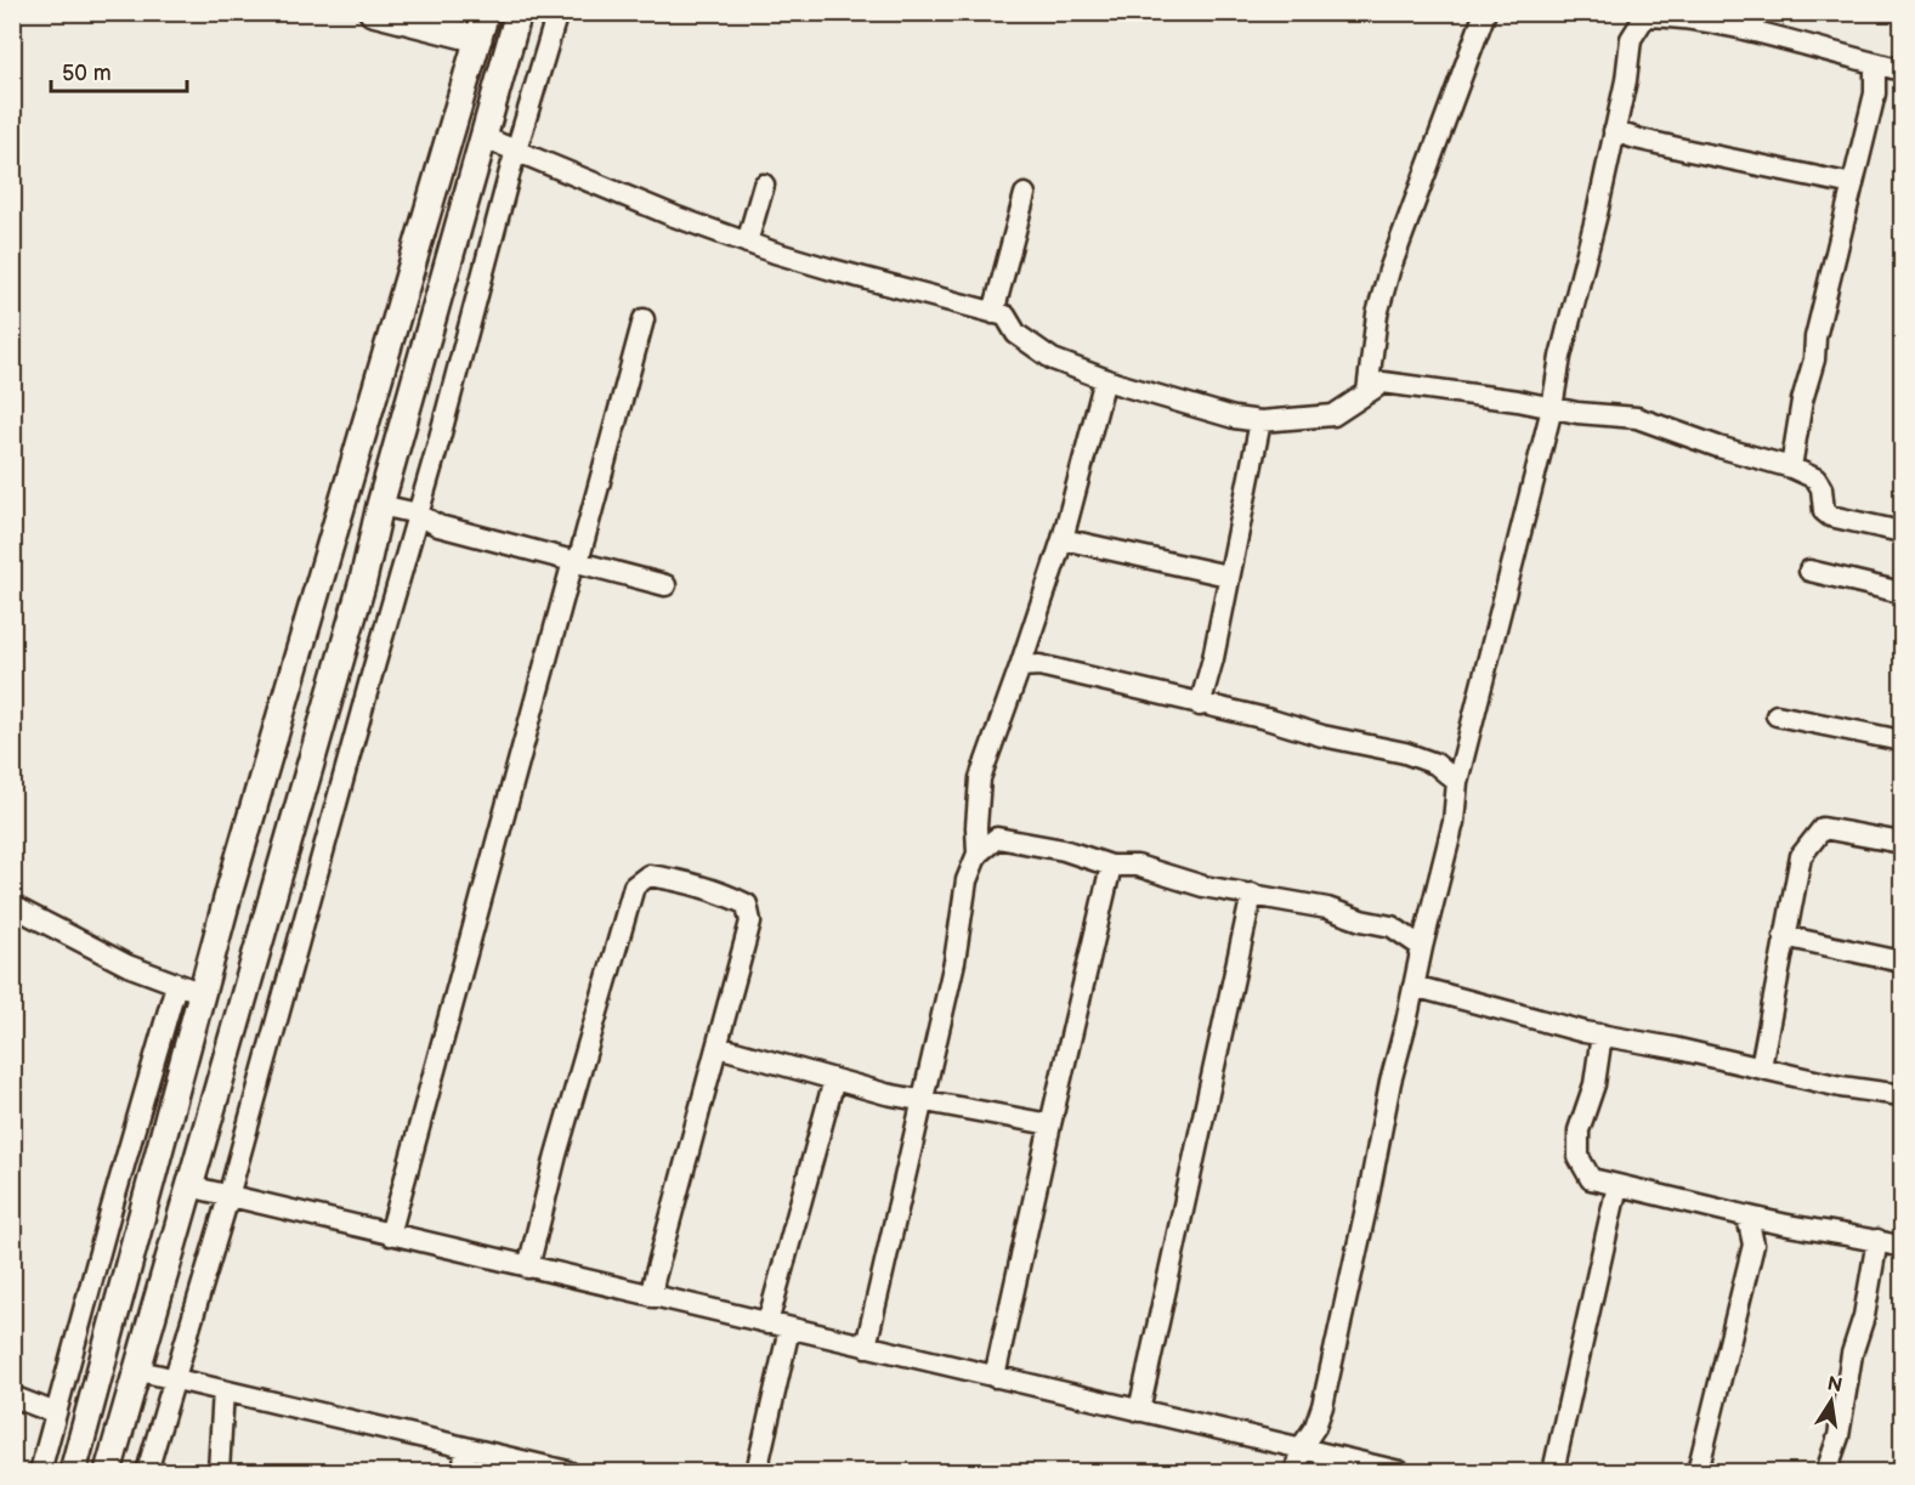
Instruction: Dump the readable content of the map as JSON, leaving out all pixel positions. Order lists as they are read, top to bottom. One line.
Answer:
{"scale_bar":"50 m","north":"top"}
